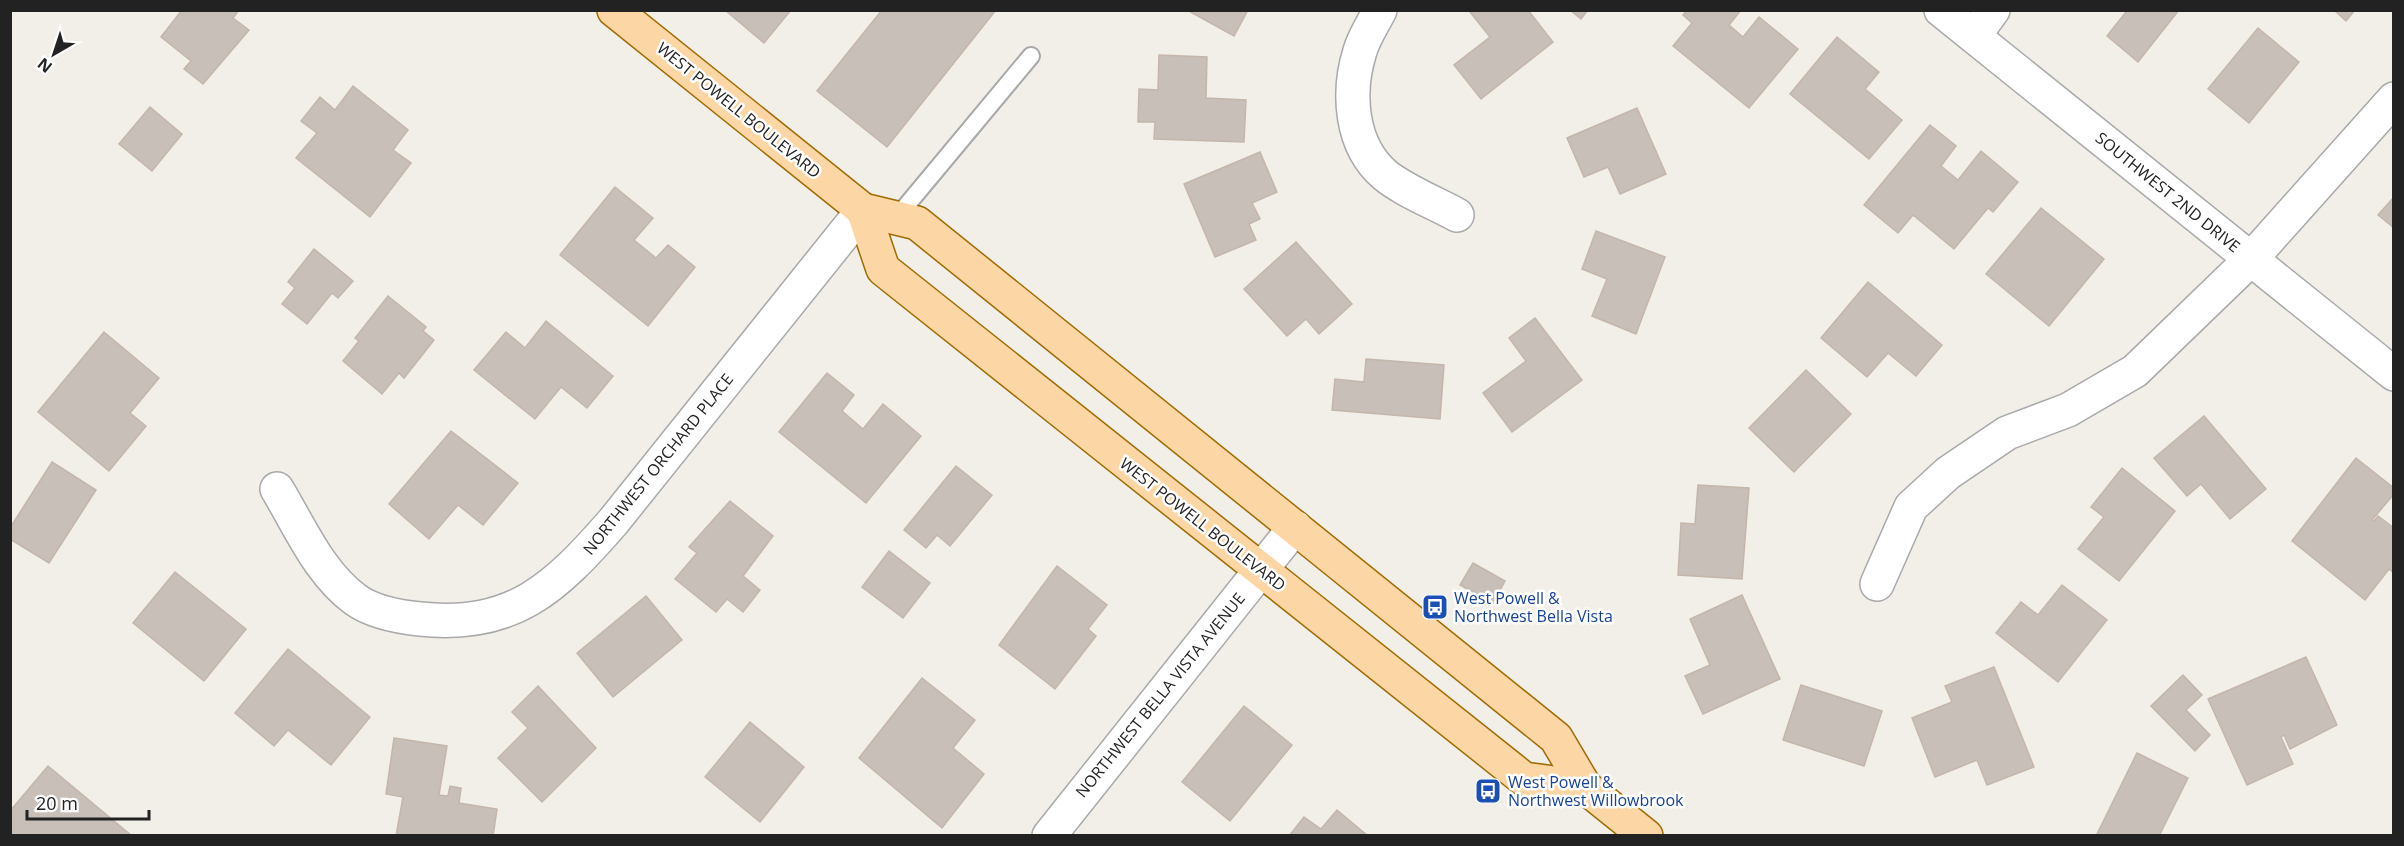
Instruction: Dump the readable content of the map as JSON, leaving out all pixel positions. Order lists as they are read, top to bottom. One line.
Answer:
{"streets":{"main road":["WEST POWELL BOULEVARD"],"street":["SOUTHWEST 2ND DRIVE","NORTHWEST ORCHARD PLACE","NORTHWEST BELLA VISTA AVENUE"]},"crossings":[["WEST POWELL BOULEVARD","NORTHWEST ORCHARD PLACE"],["WEST POWELL BOULEVARD","NORTHWEST BELLA VISTA AVENUE"]],"places":{"bus stop":["West Powell & Northwest Bella Vista","West Powell & Northwest Willowbrook"]},"scale_bar":"20 m","north":"bottom left"}
